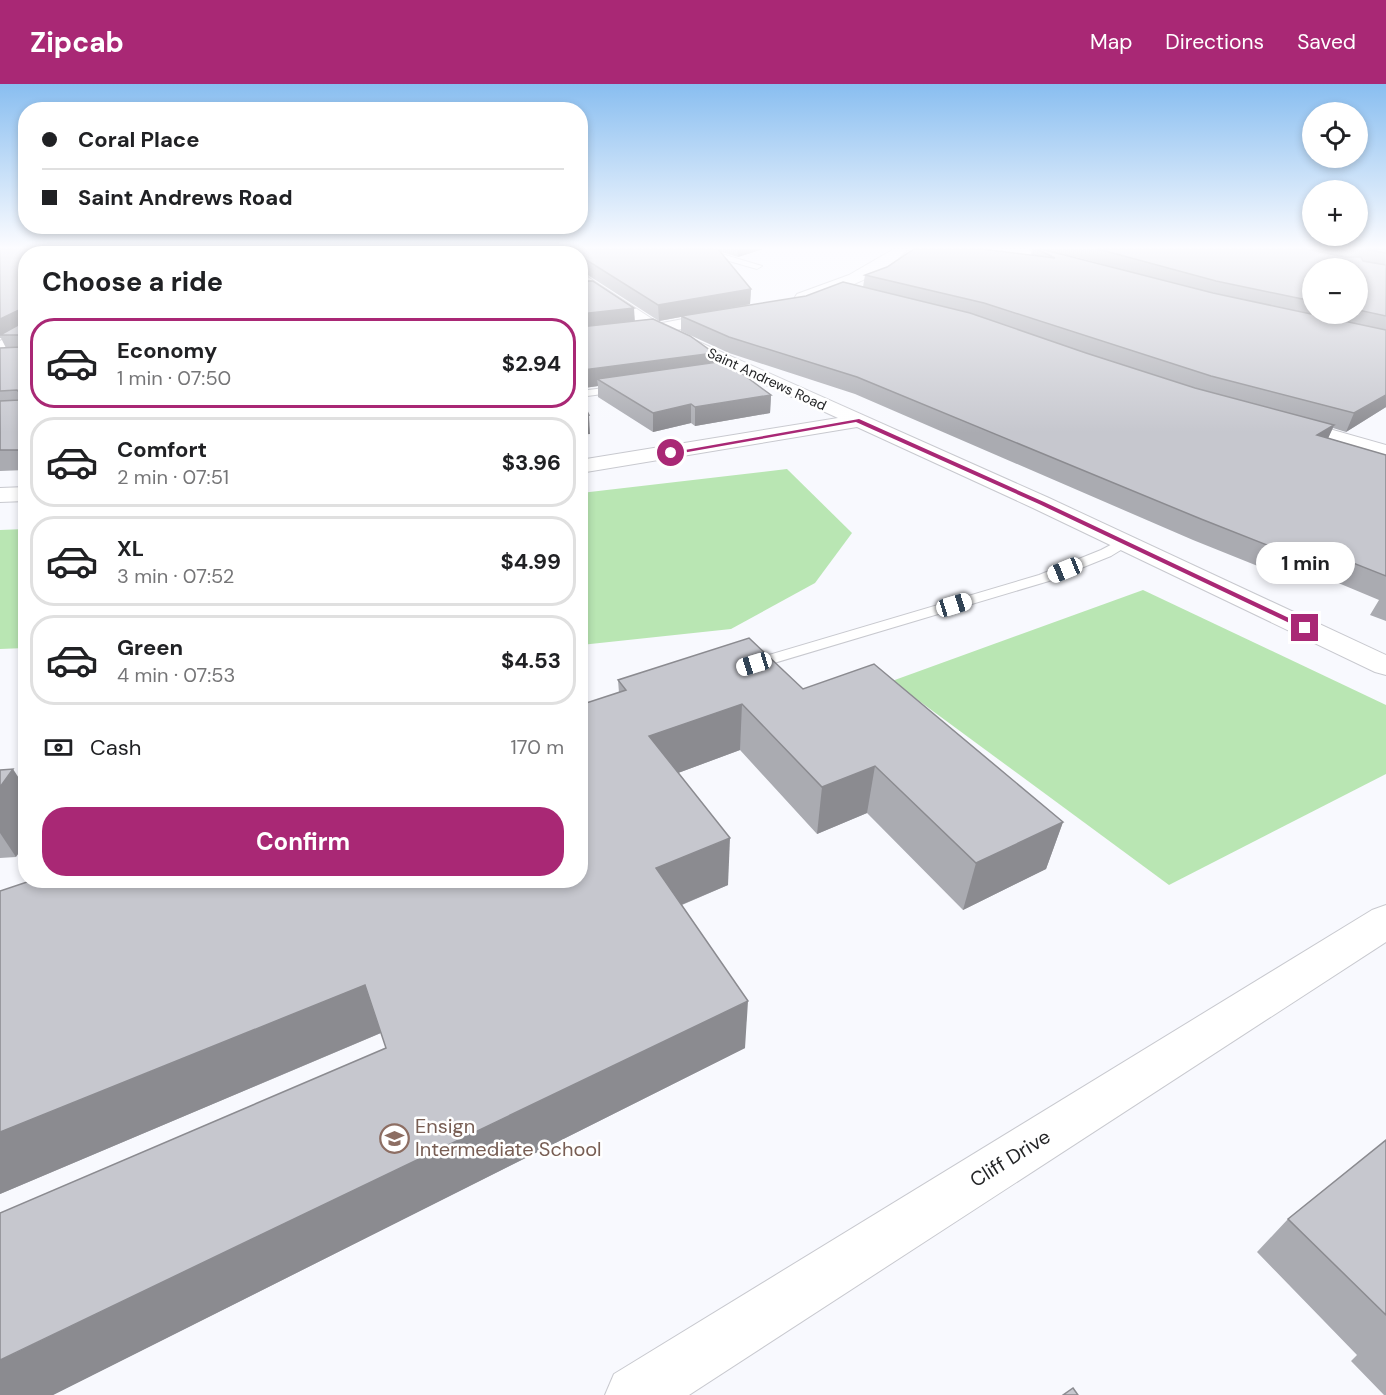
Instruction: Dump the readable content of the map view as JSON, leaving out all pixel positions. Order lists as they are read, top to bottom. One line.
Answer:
{"streets":{"street":["Saint Andrews Road","Cliff Drive"]},"places":{"school or university":["Ensign Intermediate School"]},"page":{"header":"Zipcab","nav":["Map","Directions","Saved"],"map_buttons":["+","−"],"banner":["Coral Place","Saint Andrews Road"],"heading":"Choose a ride","list":[{"name":"Economy","note":"1 min · 07:50","value":"$2.94"},{"name":"Comfort","note":"2 min · 07:51","value":"$3.96"},{"name":"XL","note":"3 min · 07:52","value":"$4.99"},{"name":"Green","note":"4 min · 07:53","value":"$4.53"}],"bubble":"1 min","pay":["Cash","170 m"],"buttons":"Confirm"}}
